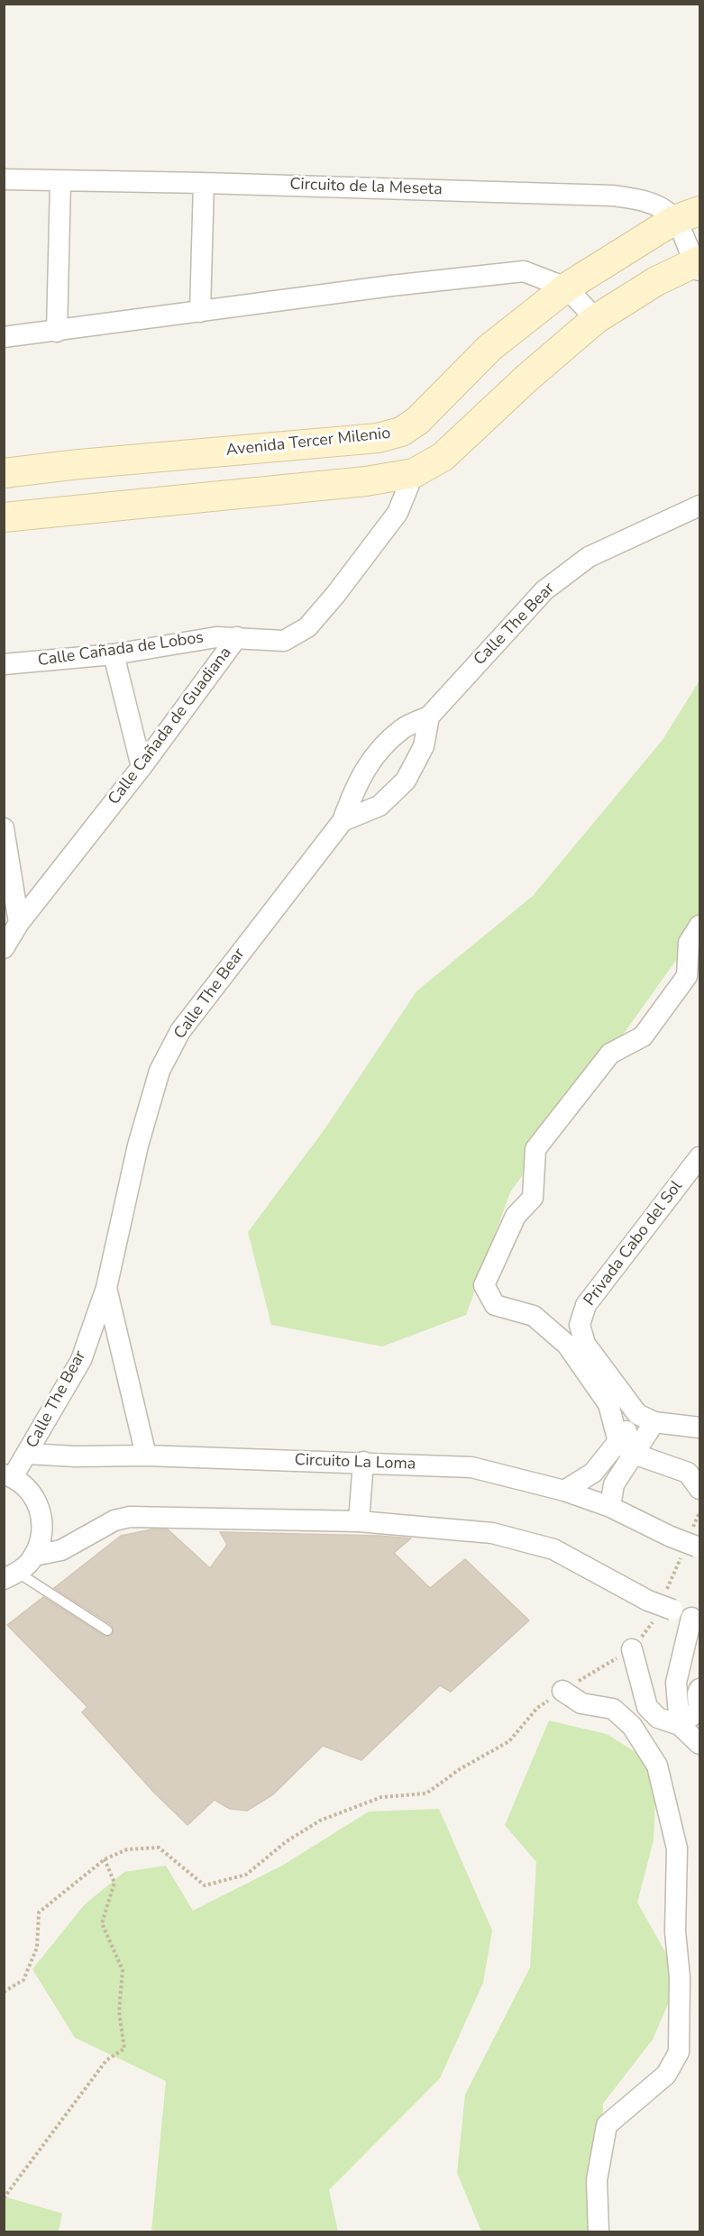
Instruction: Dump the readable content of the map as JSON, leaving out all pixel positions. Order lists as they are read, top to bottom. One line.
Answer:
{"streets":{"street":["Circuito de la Meseta","Avenida Tercer Milenio","Calle The Bear","Calle Cañada de Lobos","Calle Cañada de Guadiana","Privada Cabo del Sol","Circuito La Loma"]},"crossings":[["Circuito de la Meseta","Avenida Tercer Milenio"],["Calle The Bear","Circuito La Loma"],["Calle Cañada de Lobos","Calle Cañada de Guadiana"]]}
